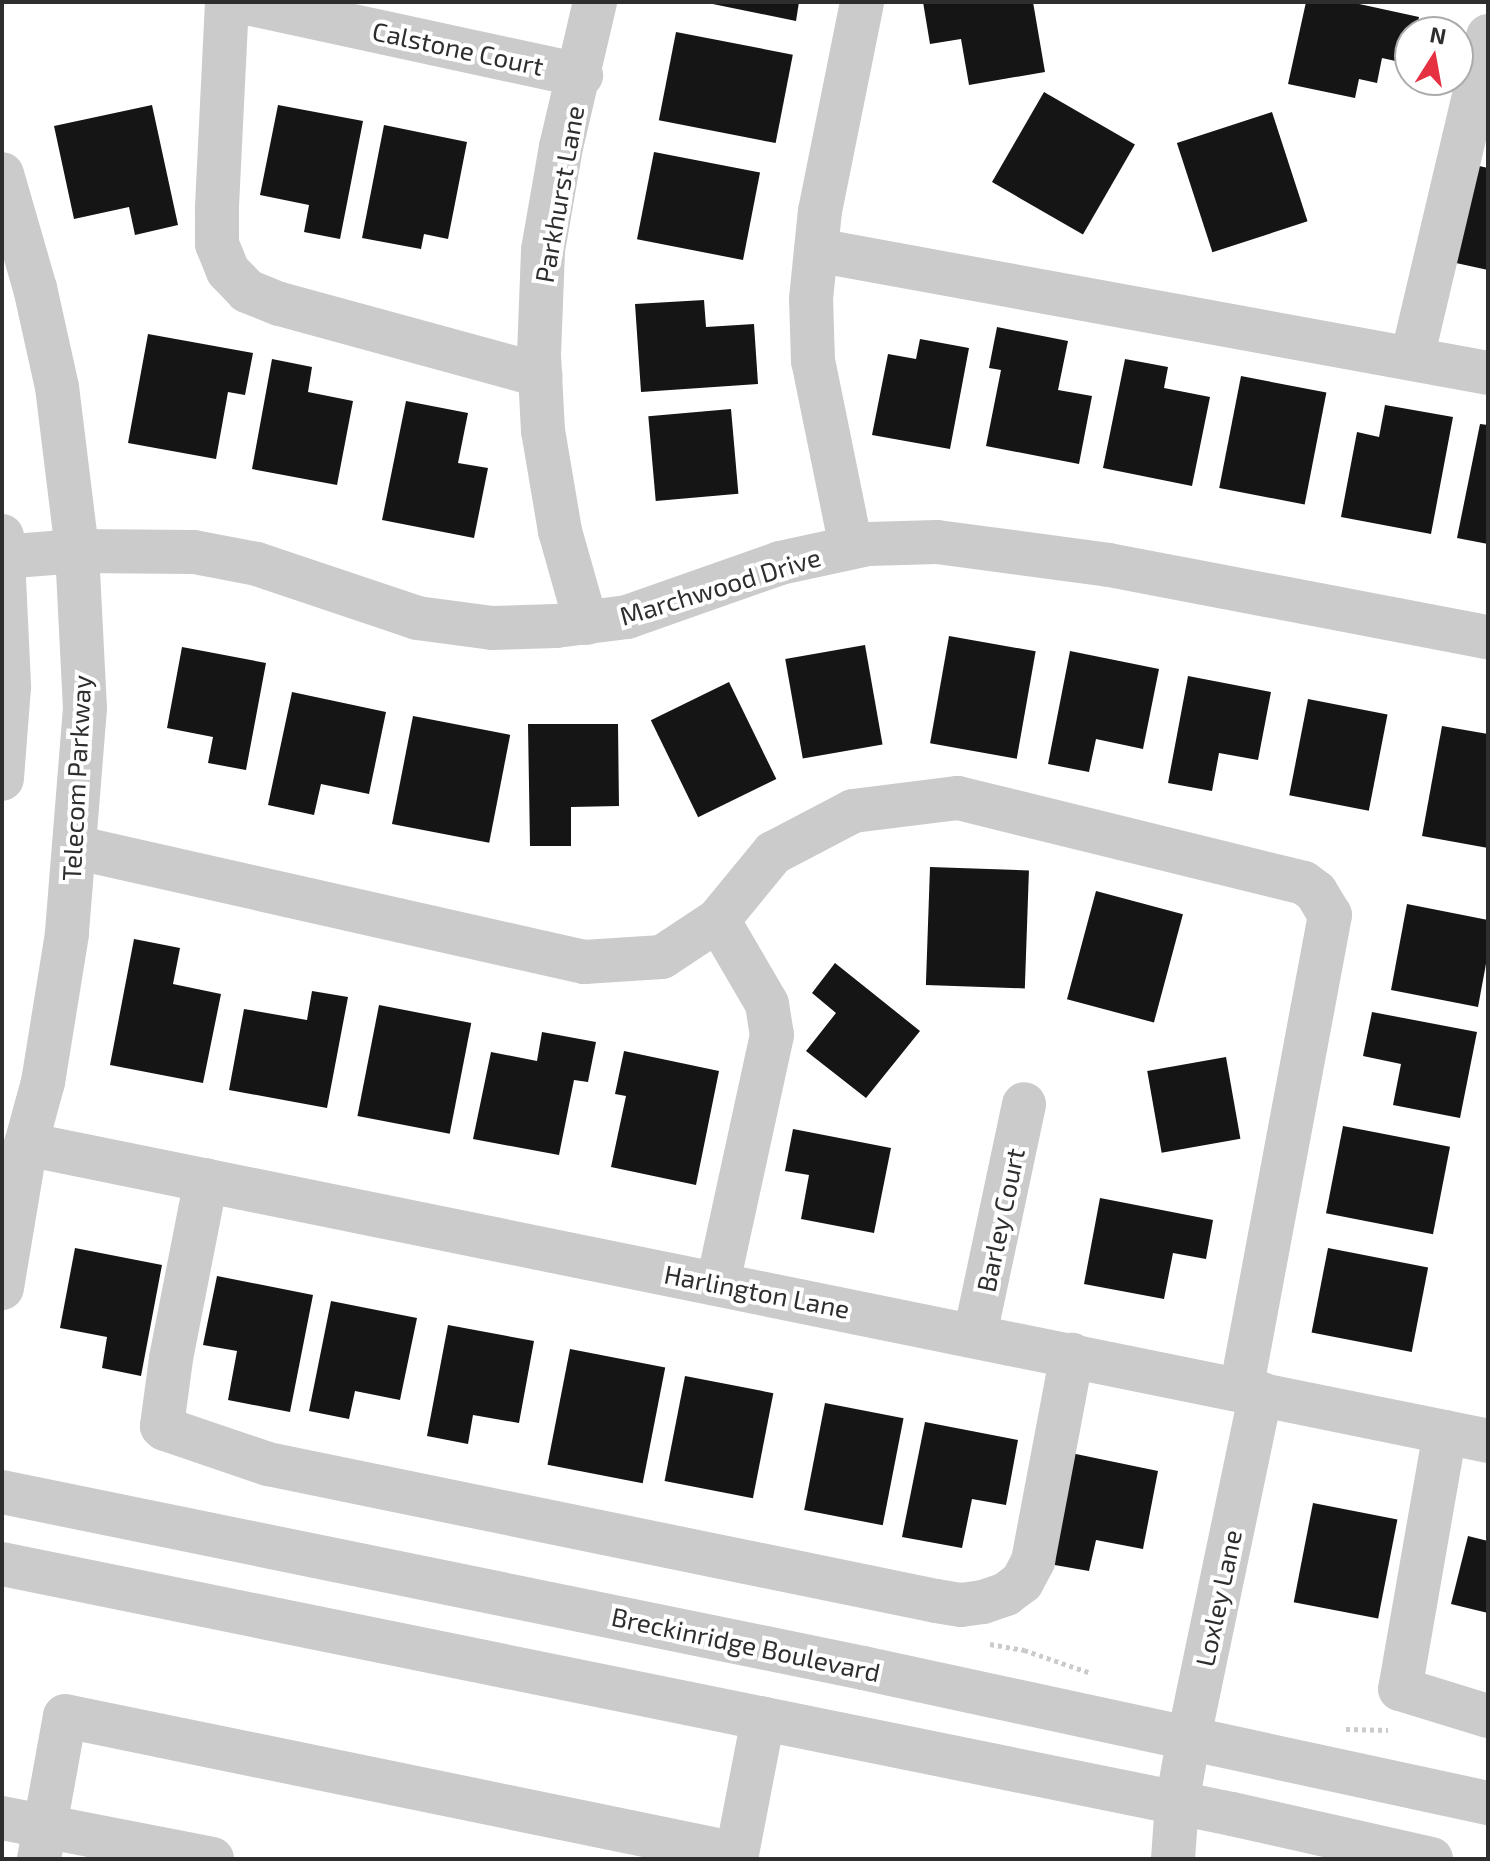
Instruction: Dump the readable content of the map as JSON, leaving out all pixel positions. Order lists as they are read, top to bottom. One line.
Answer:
{"streets":{"street":["Calstone Court","Parkhurst Lane","Marchwood Drive","Telecom Parkway","Barley Court","Harlington Lane","Loxley Lane","Breckinridge Boulevard"]},"crossings":[["Calstone Court","Parkhurst Lane"],["Parkhurst Lane","Marchwood Drive"],["Marchwood Drive","Telecom Parkway"],["Telecom Parkway","Harlington Lane"],["Telecom Parkway","Loxley Lane"],["Barley Court","Harlington Lane"],["Harlington Lane","Loxley Lane"],["Loxley Lane","Breckinridge Boulevard"]],"north":"top"}
